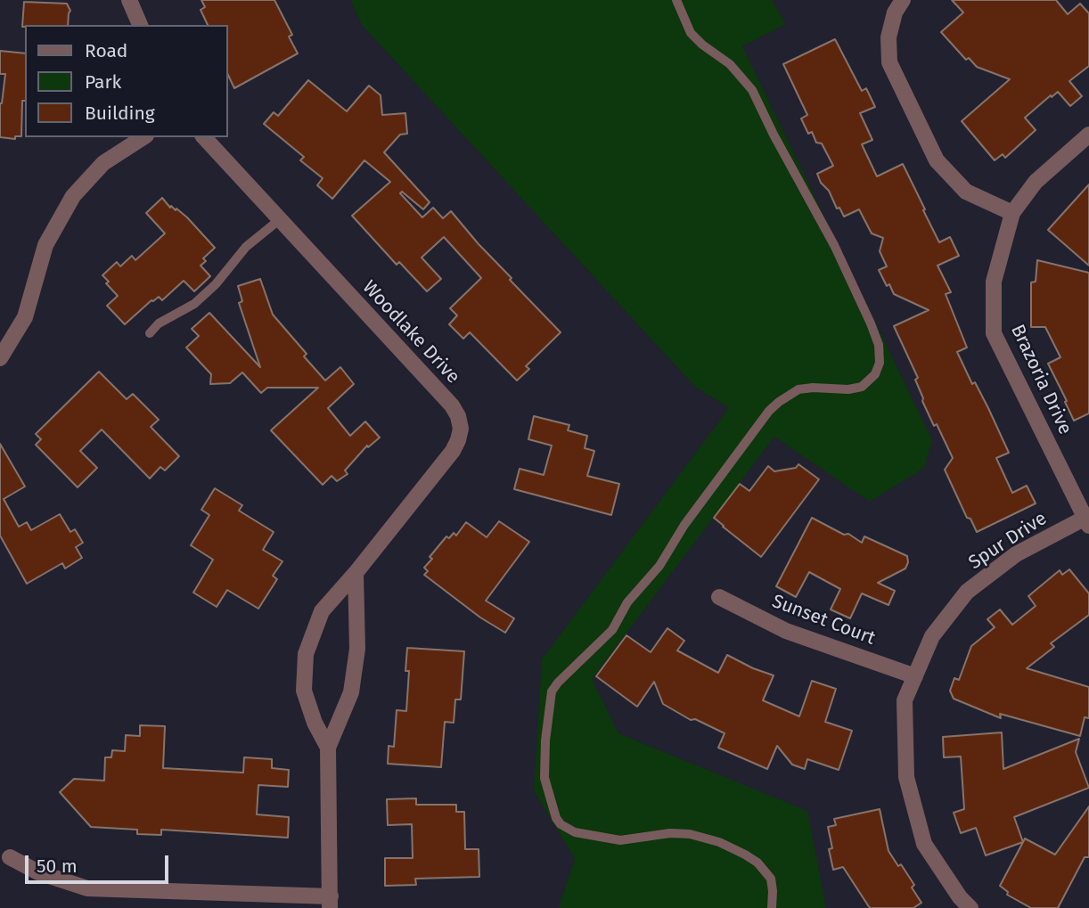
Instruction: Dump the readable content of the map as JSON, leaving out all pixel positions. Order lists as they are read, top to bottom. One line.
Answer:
{"streets":{"street":["Woodlake Drive","Brazoria Drive","Spur Drive","Sunset Court"]},"crossings":[["Brazoria Drive","Spur Drive"],["Spur Drive","Sunset Court"]],"legend":["Road","Park","Building"],"scale_bar":"50 m"}
